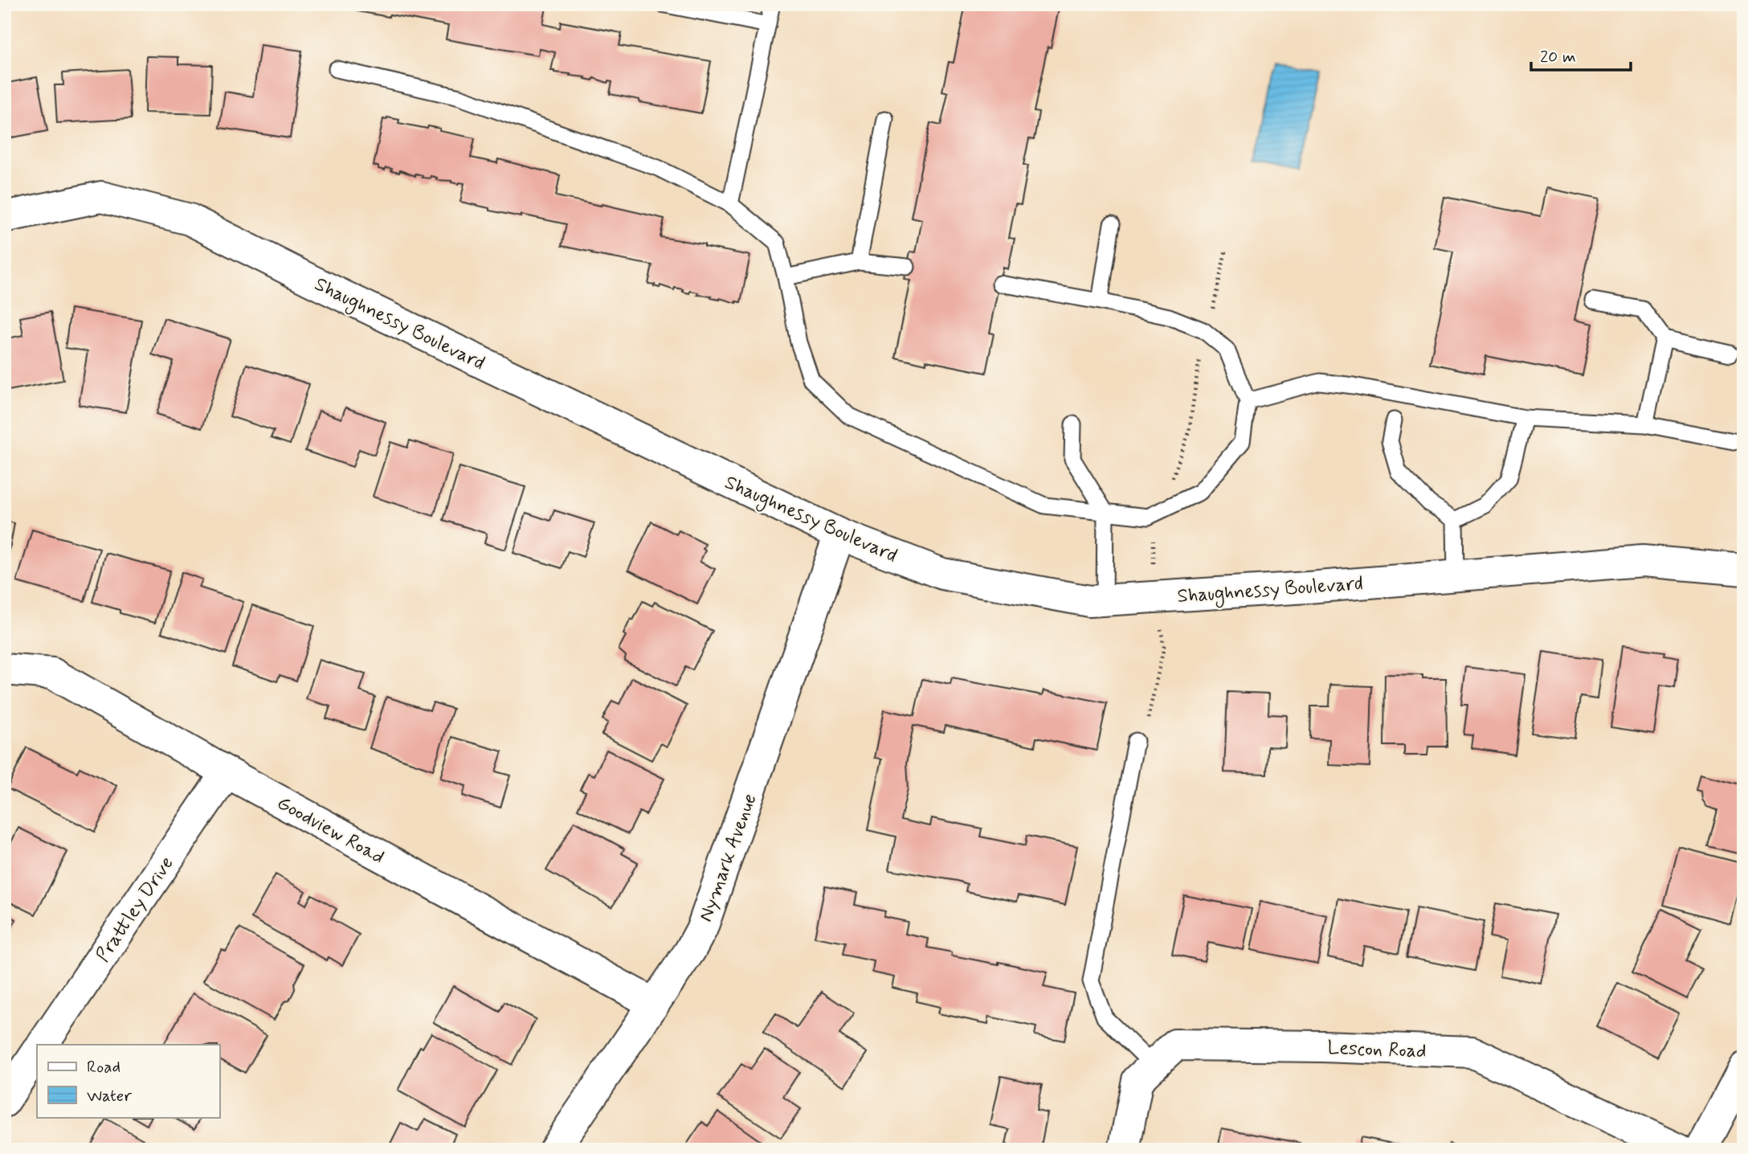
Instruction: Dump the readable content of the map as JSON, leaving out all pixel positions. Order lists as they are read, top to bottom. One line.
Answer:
{"streets":{"street":["Shaughnessy Boulevard","Goodview Road","Nymark Avenue","Prattley Drive","Lescon Road"]},"crossings":[["Shaughnessy Boulevard","Nymark Avenue"],["Goodview Road","Nymark Avenue"],["Goodview Road","Prattley Drive"]],"legend":["Road","Water"],"scale_bar":"20 m"}
